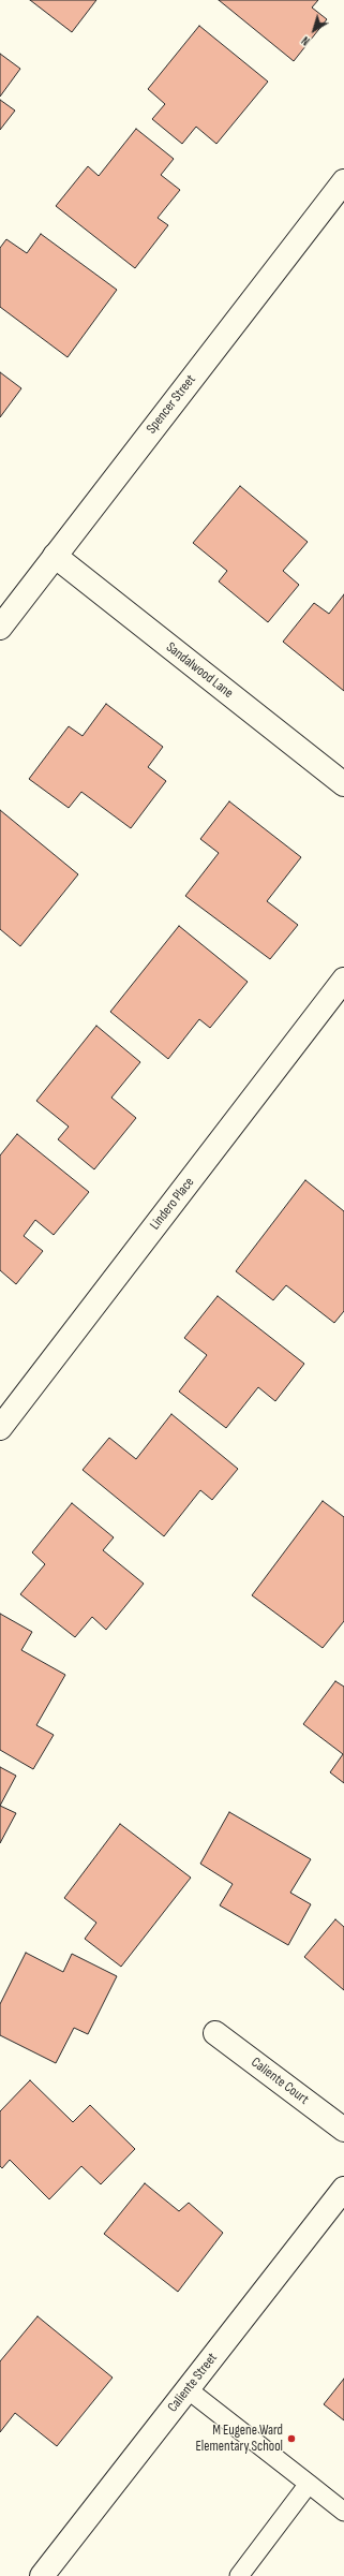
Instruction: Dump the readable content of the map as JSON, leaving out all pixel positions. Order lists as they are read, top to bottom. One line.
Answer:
{"streets":{"street":["Spencer Street","Sandalwood Lane","Lindero Place","Caliente Court","Caliente Street"]},"crossings":[["Spencer Street","Sandalwood Lane"]],"places":["M Eugene Ward Elementary School"],"north":"bottom left"}
